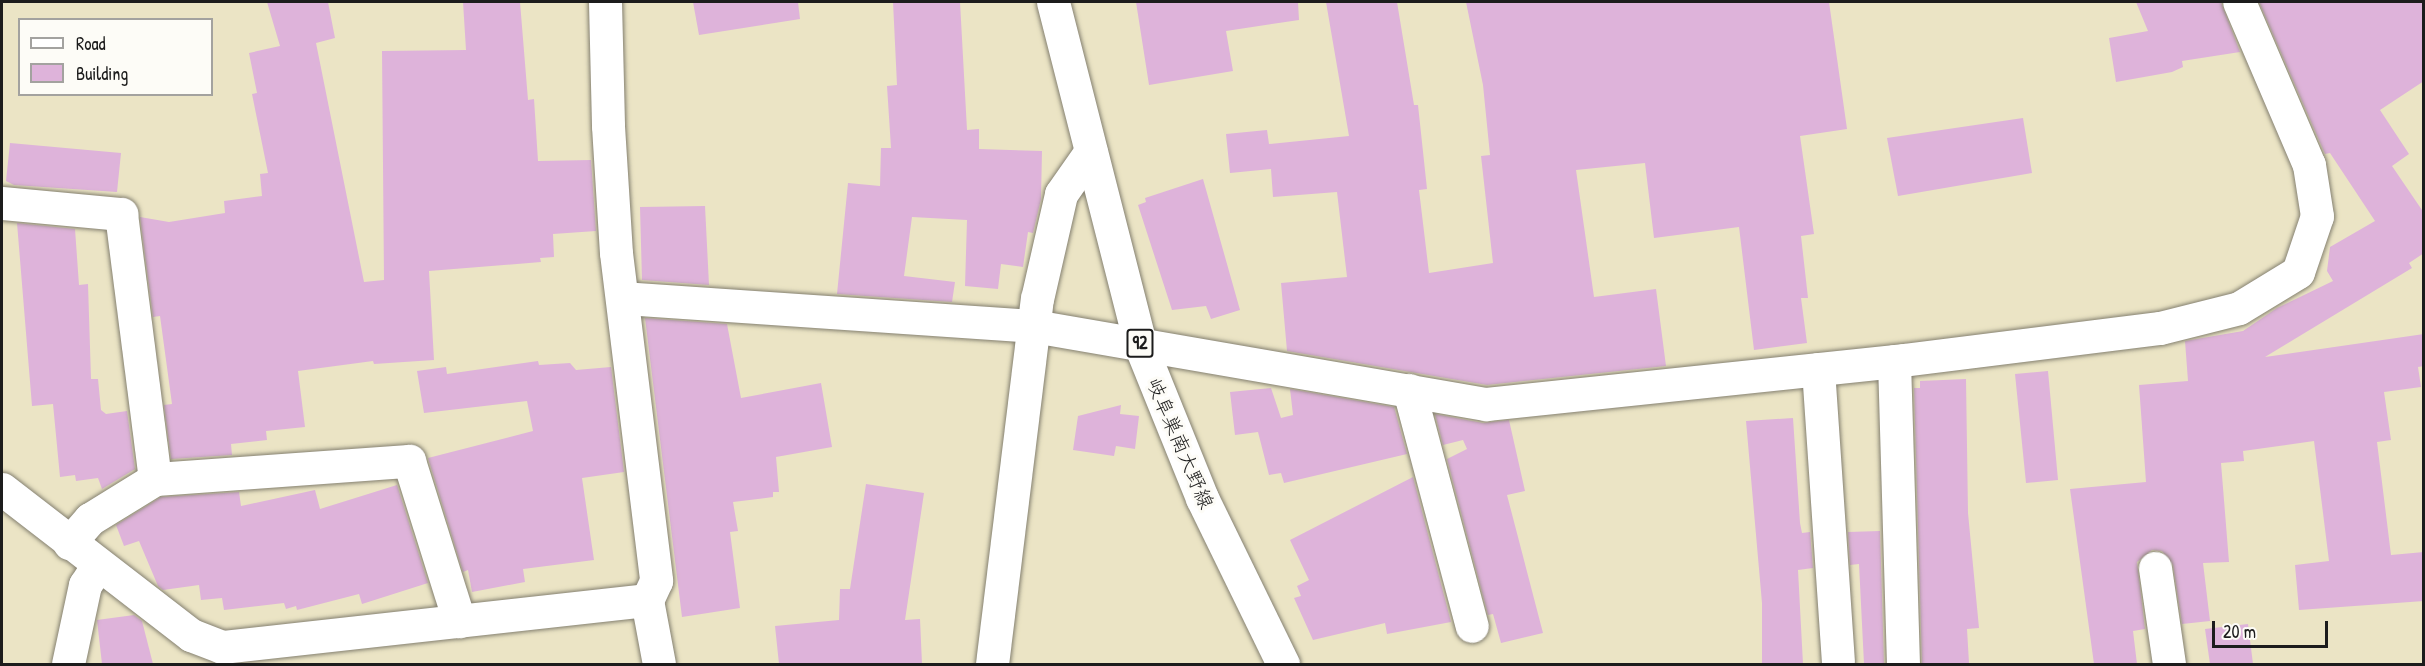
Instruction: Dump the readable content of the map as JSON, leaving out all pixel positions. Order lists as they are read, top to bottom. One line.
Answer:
{"streets":{"street":["92","岐阜巣南大野線"]},"legend":["Road","Building"],"scale_bar":"20 m"}
